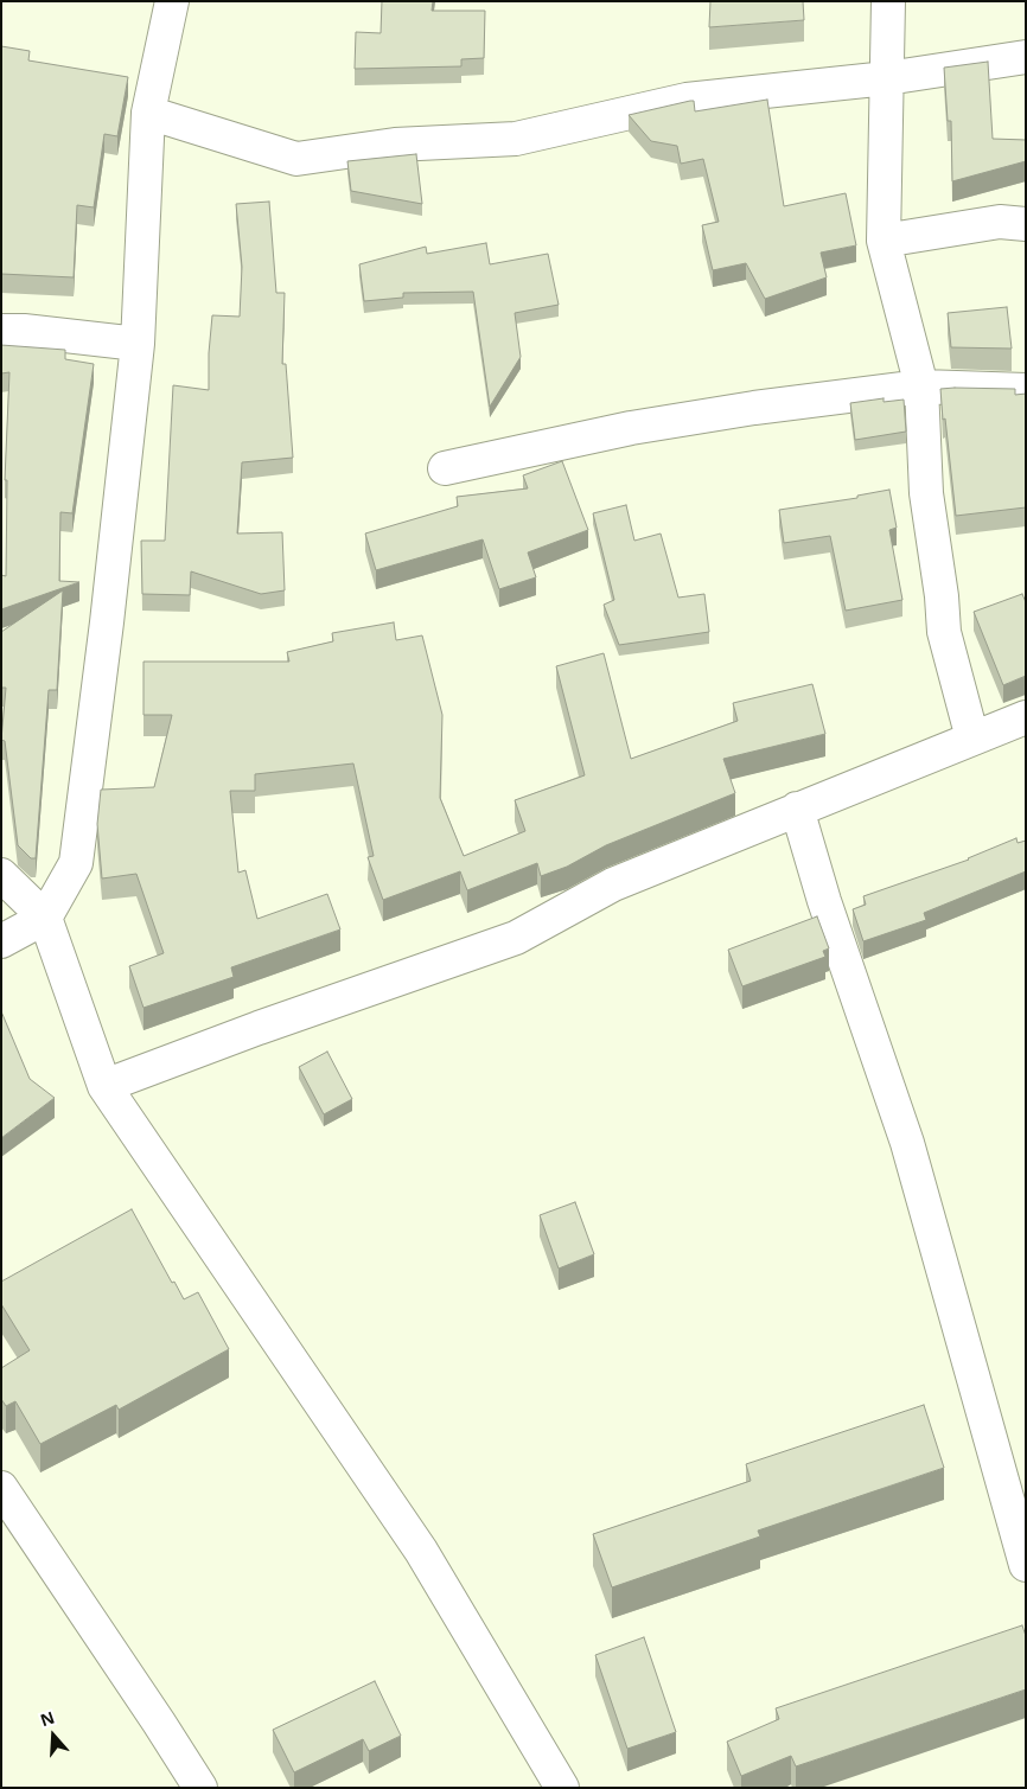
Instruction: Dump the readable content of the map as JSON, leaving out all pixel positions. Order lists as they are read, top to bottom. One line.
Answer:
{"north":"top"}
